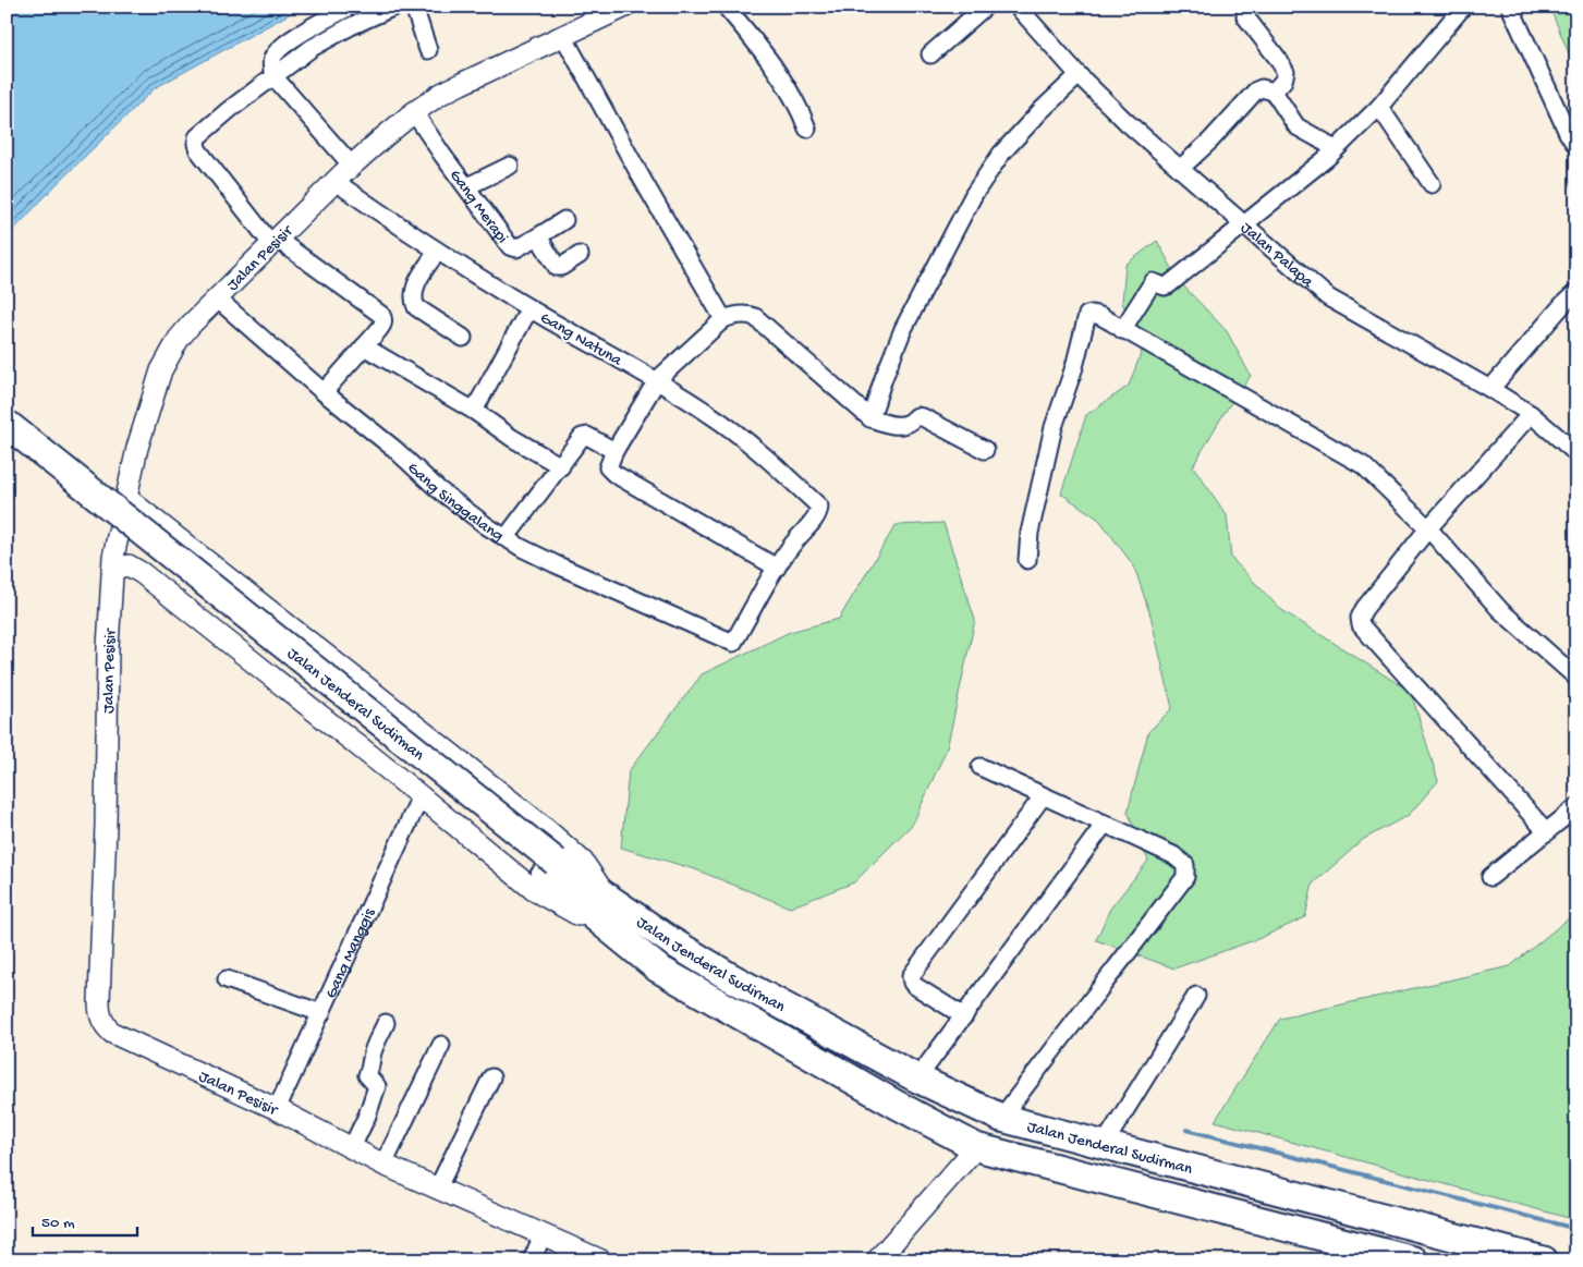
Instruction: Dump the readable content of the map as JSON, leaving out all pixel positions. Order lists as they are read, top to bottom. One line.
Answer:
{"streets":{"main road":["Jalan Jenderal Sudirman"],"street":["Gang Merapi","Jalan Palapa","Jalan Pesisir","Gang Natuna","Gang Singgalang","Gang Manggis"]},"crossings":[["Gang Merapi","Jalan Pesisir"],["Jalan Pesisir","Gang Natuna"],["Jalan Pesisir","Gang Singgalang"],["Jalan Pesisir","Gang Manggis"],["Gang Natuna","Gang Singgalang"]],"scale_bar":"50 m"}
